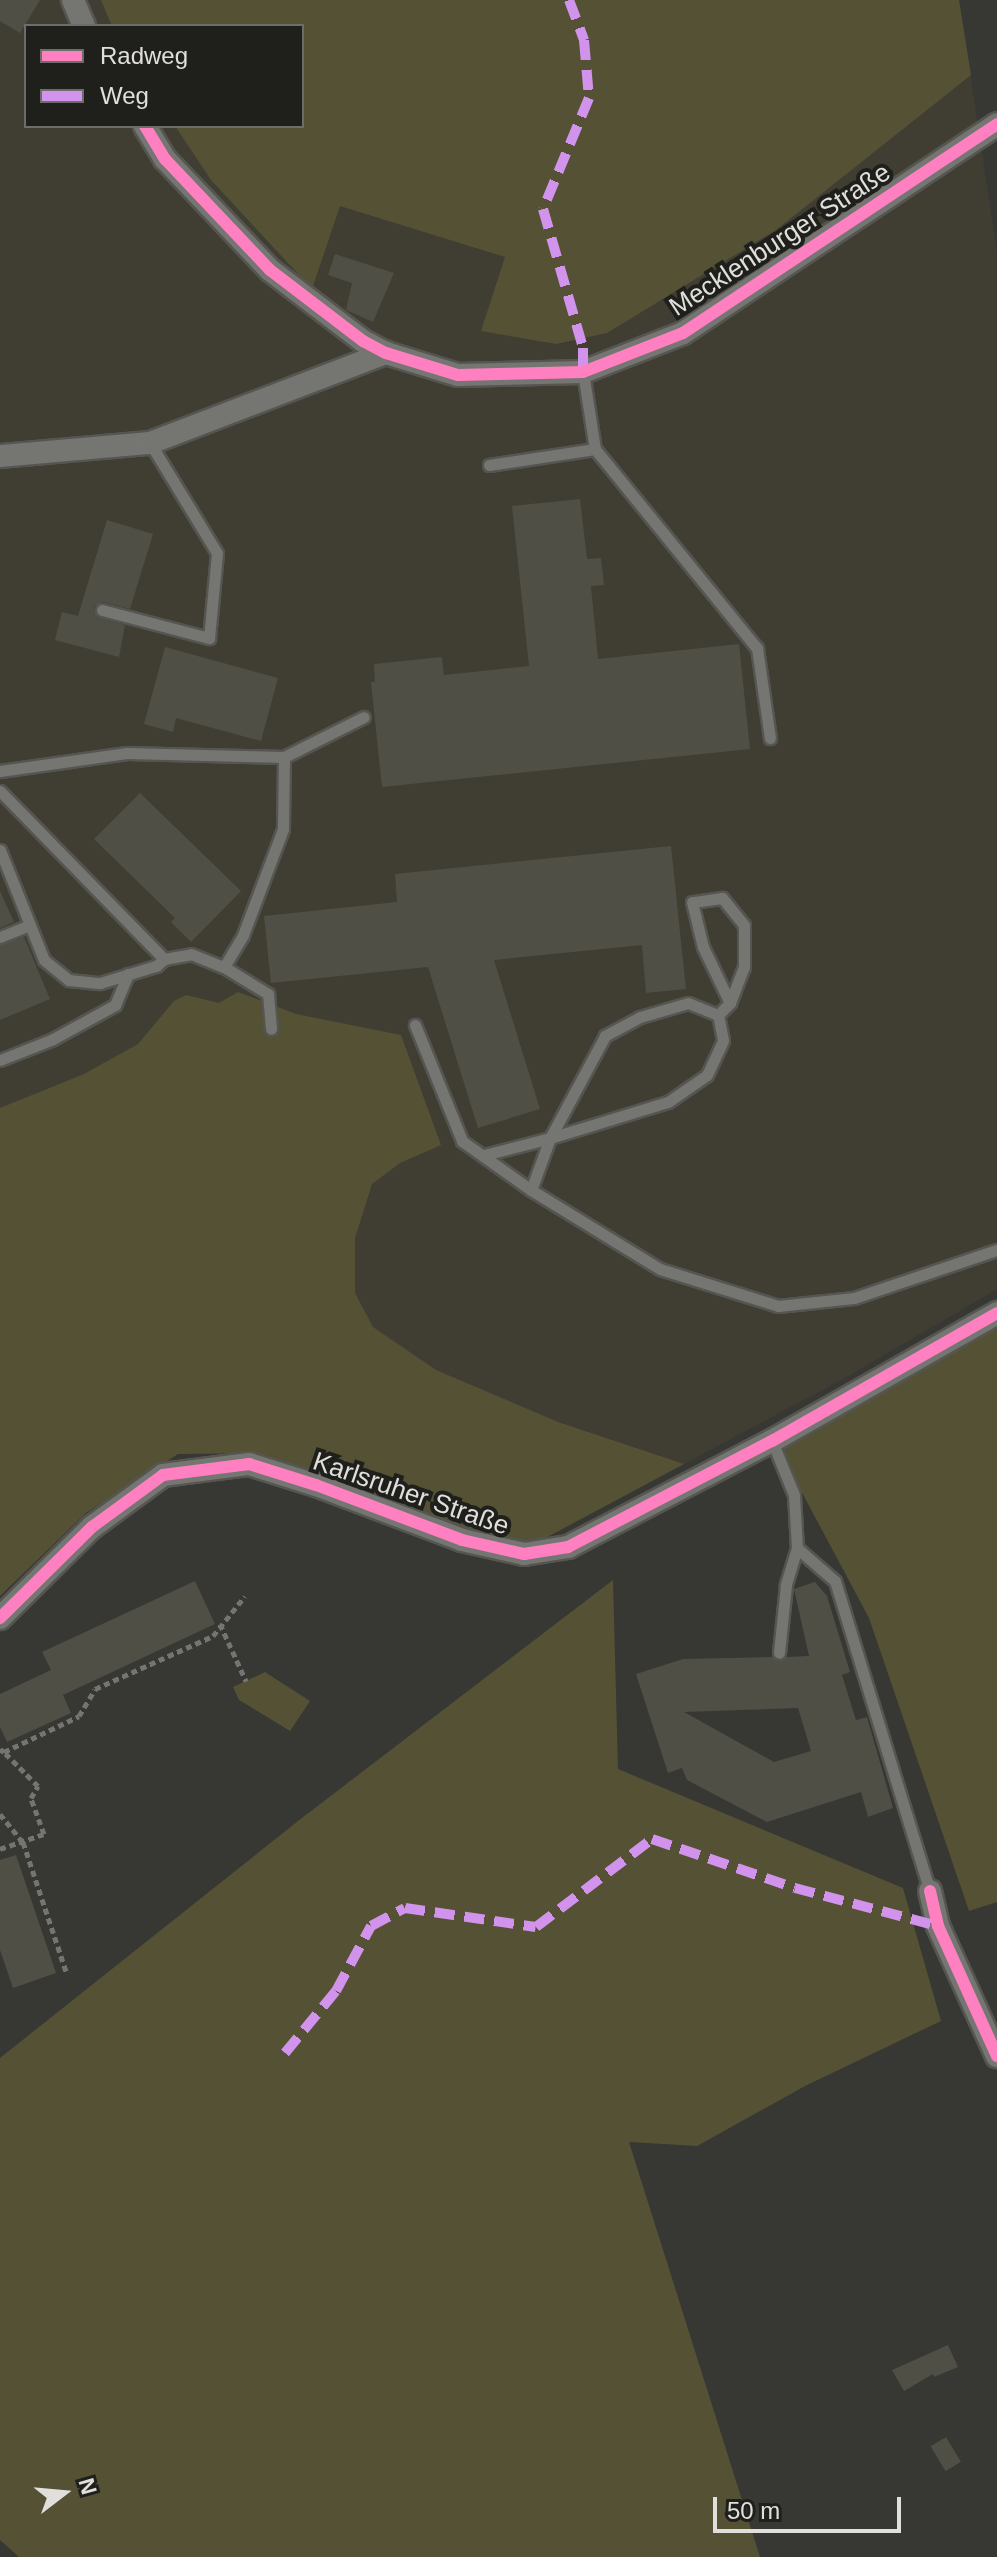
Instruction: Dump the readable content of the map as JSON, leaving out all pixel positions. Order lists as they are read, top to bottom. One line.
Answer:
{"streets":{"street":["Mecklenburger Straße","Karlsruher Straße"]},"legend":["Radweg","Weg"],"scale_bar":"50 m","north":"right"}
